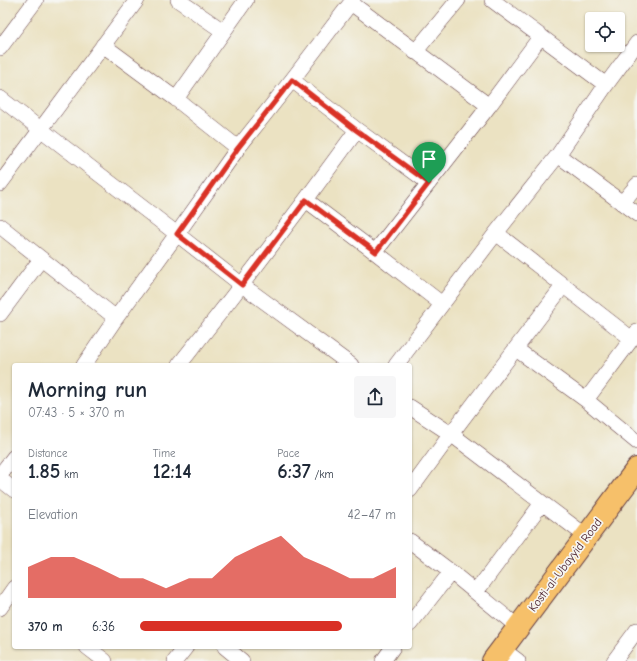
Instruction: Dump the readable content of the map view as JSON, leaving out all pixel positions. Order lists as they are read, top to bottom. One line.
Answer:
{"streets":{"highway":["Kosti-al-Ubayyid Road"]},"page":{"heading":["Morning run","07:43 · 5 × 370 m"],"stats":[["Distance","1.85 km"],["Time","12:14"],["Pace","6:37 /km"]],"chart":["Elevation","42–47 m"],"list":[{"name":"370 m","note":"6:36"}]}}
